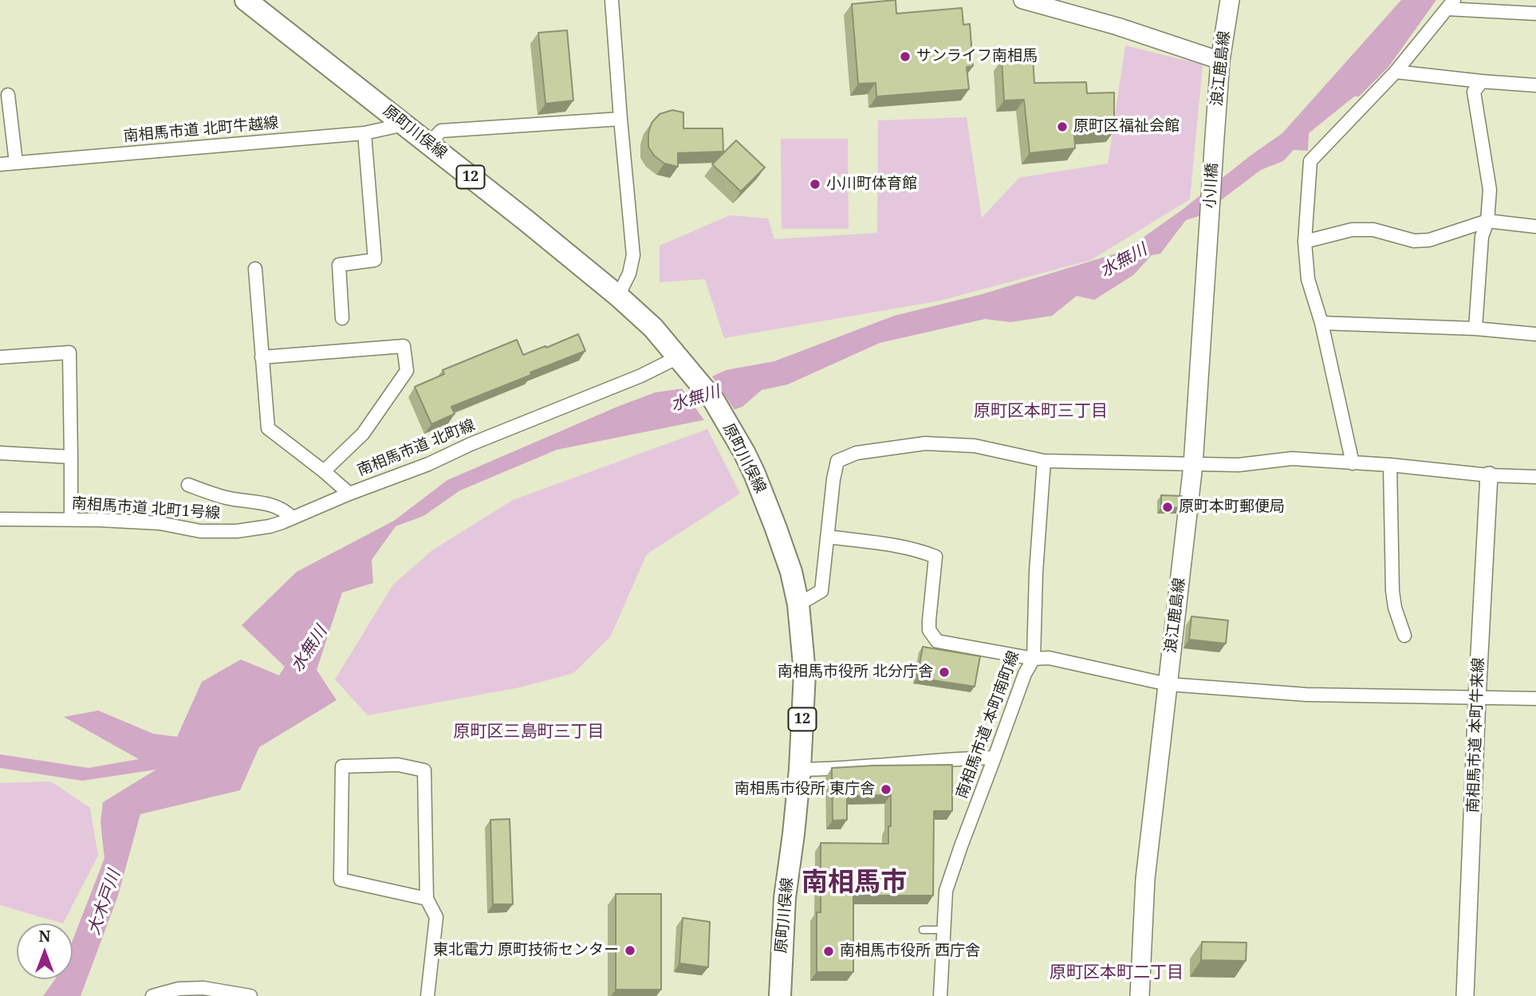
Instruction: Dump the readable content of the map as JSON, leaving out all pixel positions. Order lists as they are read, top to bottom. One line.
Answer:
{"streets":{"main road":["浪江鹿島線","原町川俣線","12","小川橋"],"street":["南相馬市道 北町牛越線","南相馬市道 北町線","南相馬市道 北町1号線","南相馬市道 本町南町線","南相馬市道 本町牛来線"]},"crossings":[["浪江鹿島線","小川橋"],["南相馬市道 北町牛越線","原町川俣線"],["原町川俣線","南相馬市道 北町線"],["南相馬市道 北町線","南相馬市道 北町1号線"]],"districts":["原町区本町三丁目","原町区三島町三丁目","南相馬市","原町区本町二丁目"],"water":["水無川","大木戸川"],"places":["サンライフ南相馬","原町区福祉会館","小川町体育館","原町本町郵便局","南相馬市役所 北分庁舎","南相馬市役所 東庁舎","東北電力 原町技術センター","南相馬市役所 西庁舎"],"north":"top"}
